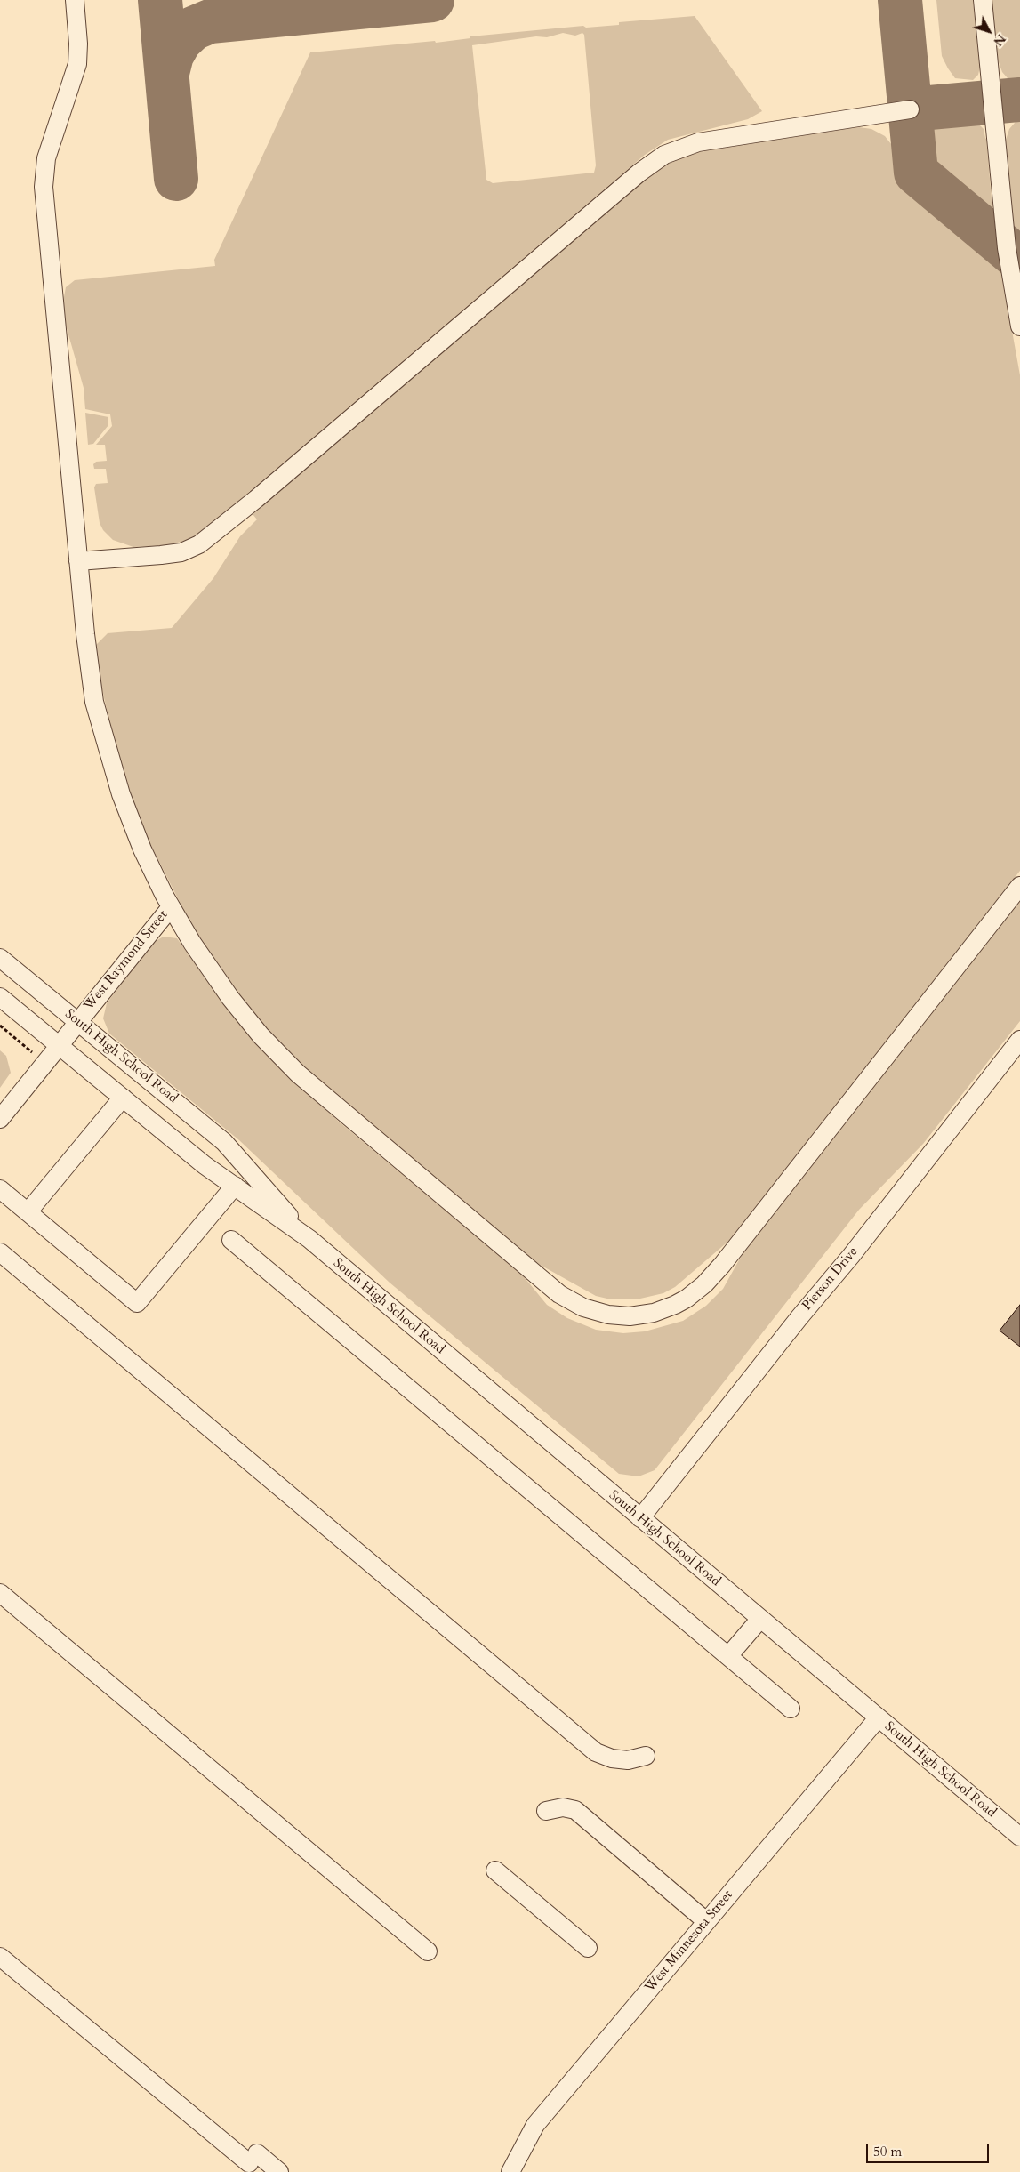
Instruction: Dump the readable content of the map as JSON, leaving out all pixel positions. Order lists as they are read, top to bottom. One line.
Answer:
{"streets":{"street":["West Raymond Street","South High School Road","Pierson Drive","West Minnesota Street"]},"crossings":[["West Raymond Street","South High School Road"],["South High School Road","Pierson Drive"],["South High School Road","West Minnesota Street"]],"scale_bar":"50 m","north":"bottom right"}
